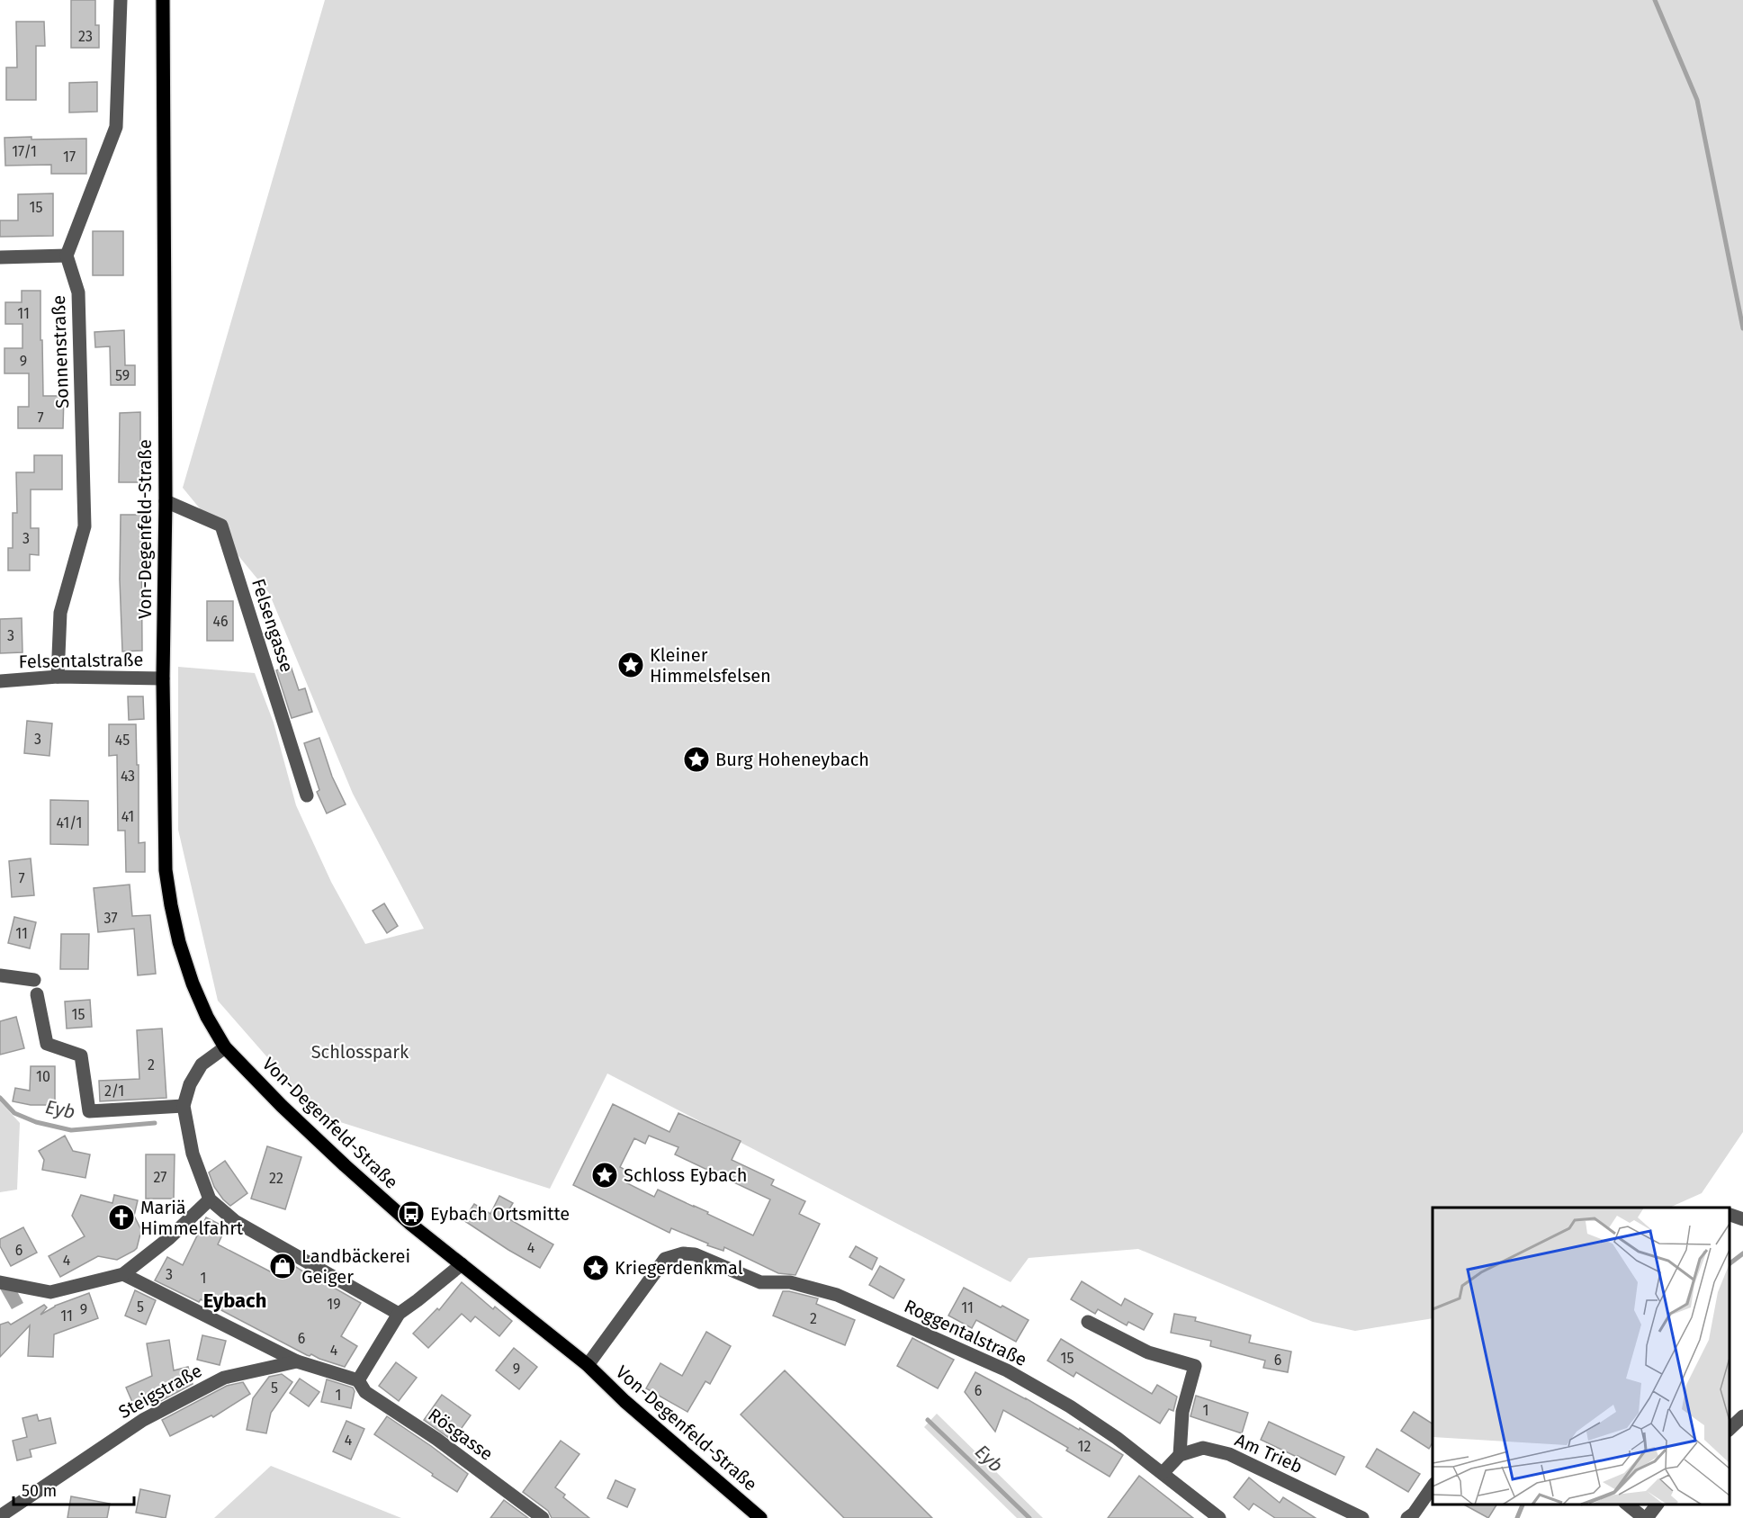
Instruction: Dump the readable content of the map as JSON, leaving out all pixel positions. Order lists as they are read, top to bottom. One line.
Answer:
{"streets":{"main road":["Von-Degenfeld-Straße"],"street":["Sonnenstraße","Felsengasse","Felsentalstraße","Roggentalstraße","Steigstraße","Rösgasse","Am Trieb"]},"crossings":[["Sonnenstraße","Felsentalstraße"],["Von-Degenfeld-Straße","Felsengasse"],["Von-Degenfeld-Straße","Felsentalstraße"],["Von-Degenfeld-Straße","Roggentalstraße"],["Steigstraße","Rösgasse"]],"districts":["Eybach"],"water":["Eyb"],"parks":["Schlosspark"],"places":{"place":["Kleiner Himmelsfelsen","Burg Hoheneybach","Schloss Eybach","Kriegerdenkmal"],"bus stop":["Eybach Ortsmitte"],"church":["Mariä Himmelfahrt"],"shop":["Landbäckerei Geiger"]},"house_numbers":["23","17/1","17","15","11","9","59","7","3","46","3","3","45","43","41","41/1","7","37","11","15","2","10","2/1","27","22","4","6","4","3","1","19","5","11","9","11","2","6","4","15","6","9","5","6","1","1","4","12"],"scale_bar":"50 m"}
